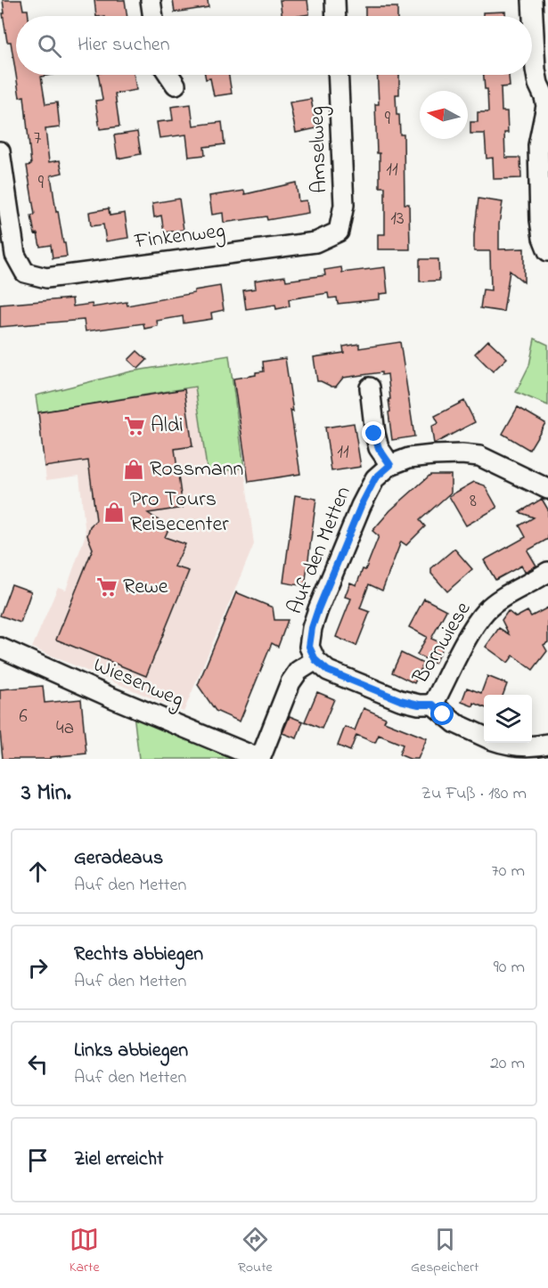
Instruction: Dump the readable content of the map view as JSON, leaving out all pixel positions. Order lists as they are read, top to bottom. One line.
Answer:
{"streets":{"street":["Amselweg","Finkenweg","Auf den Metten","Bornwiese","Wiesenweg"]},"crossings":[["Amselweg","Finkenweg"]],"places":{"supermarket":["Aldi","Rewe"],"shop":["Rossmann","Pro Tours Reisecenter"]},"house_numbers":["9","7","11","9","13","11","8","6","4a"],"north":"left","page":{"search":"Hier suchen","heading":["3 Min.","Zu Fuß · 180 m"],"list":[["Geradeaus","Auf den Metten","70 m"],["Rechts abbiegen","Auf den Metten","90 m"],["Links abbiegen","Auf den Metten","20 m"],"Ziel erreicht"],"nav":["Karte","Route","Gespeichert"]}}
